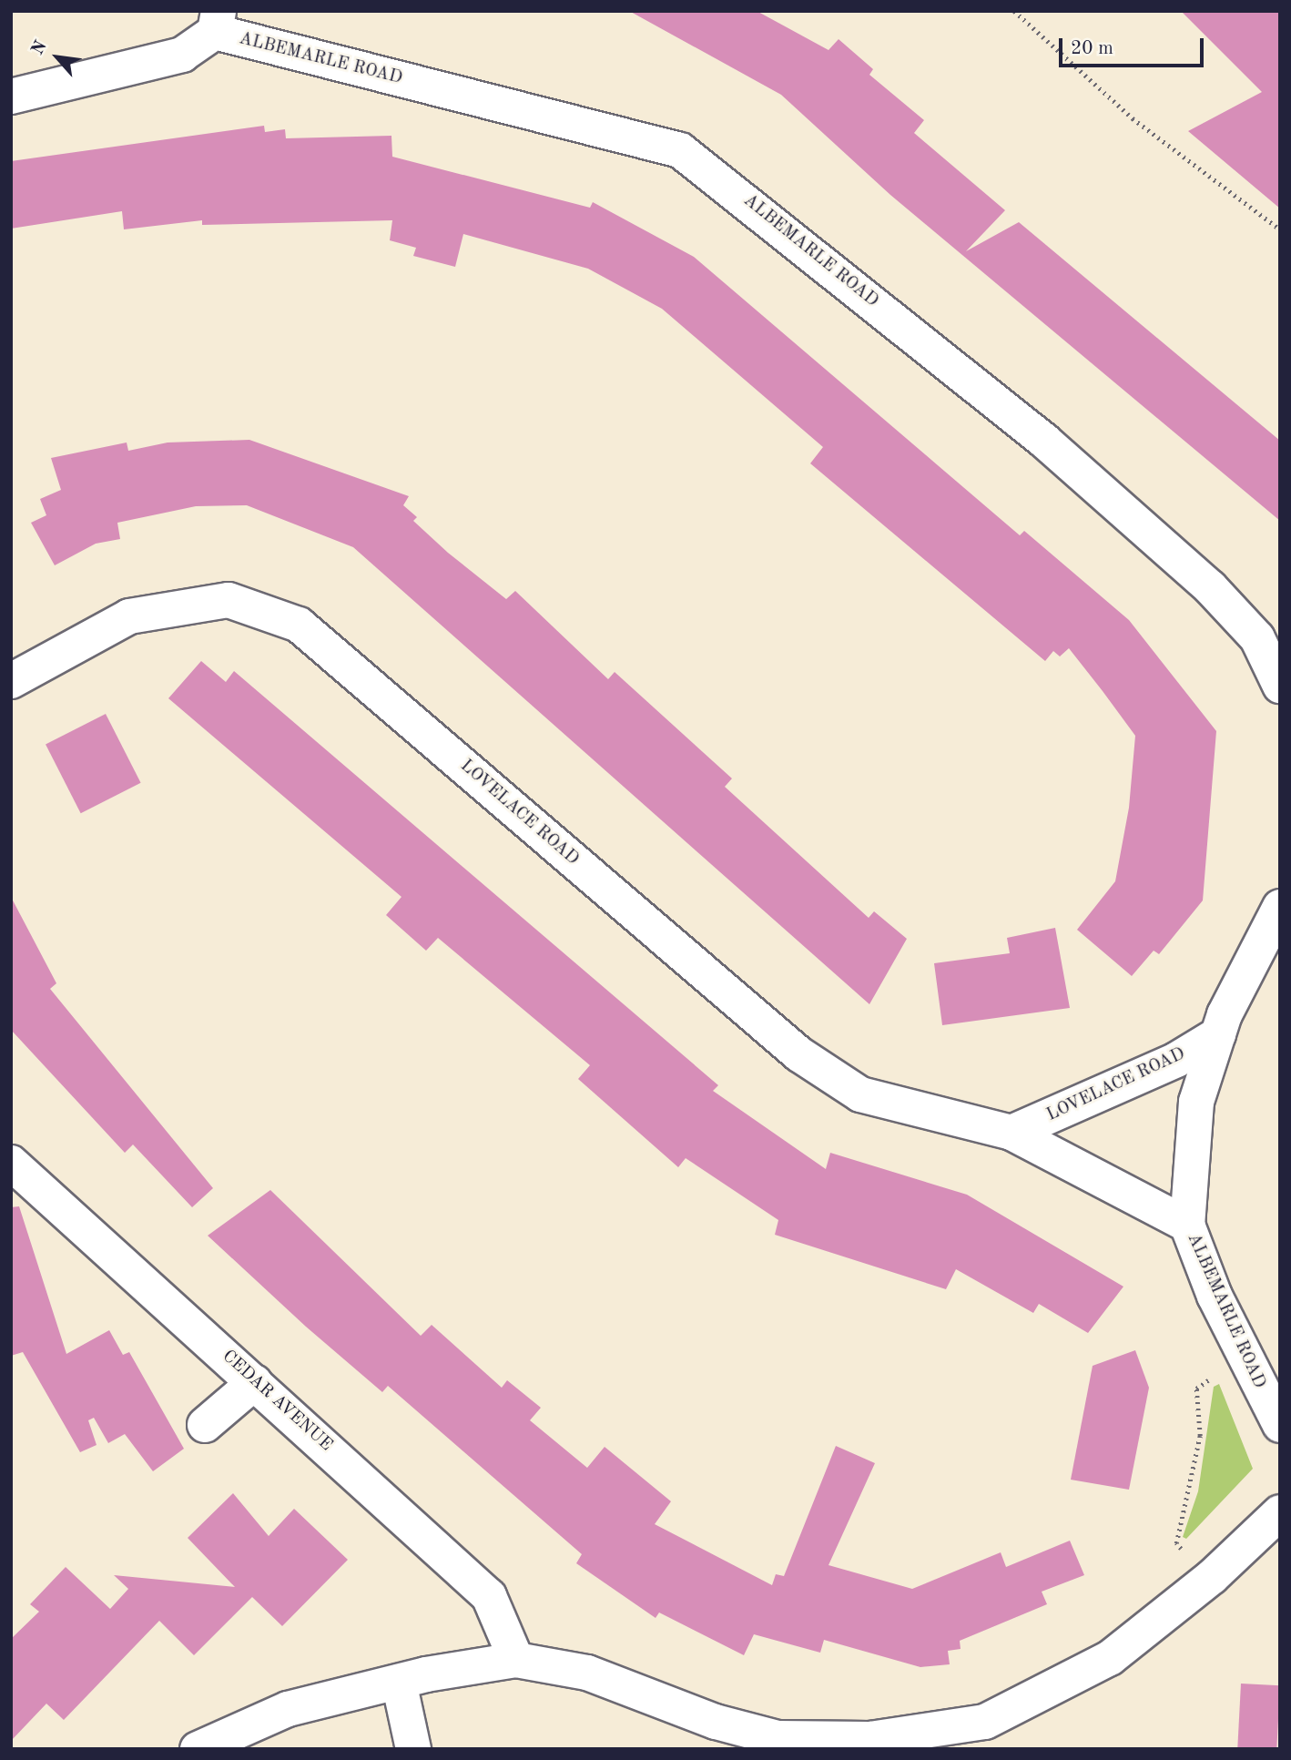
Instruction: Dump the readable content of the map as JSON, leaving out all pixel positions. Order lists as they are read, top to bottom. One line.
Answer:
{"streets":{"street":["ALBEMARLE ROAD","LOVELACE ROAD","CEDAR AVENUE"]},"crossings":[["ALBEMARLE ROAD","LOVELACE ROAD"]],"scale_bar":"20 m","north":"top left"}
